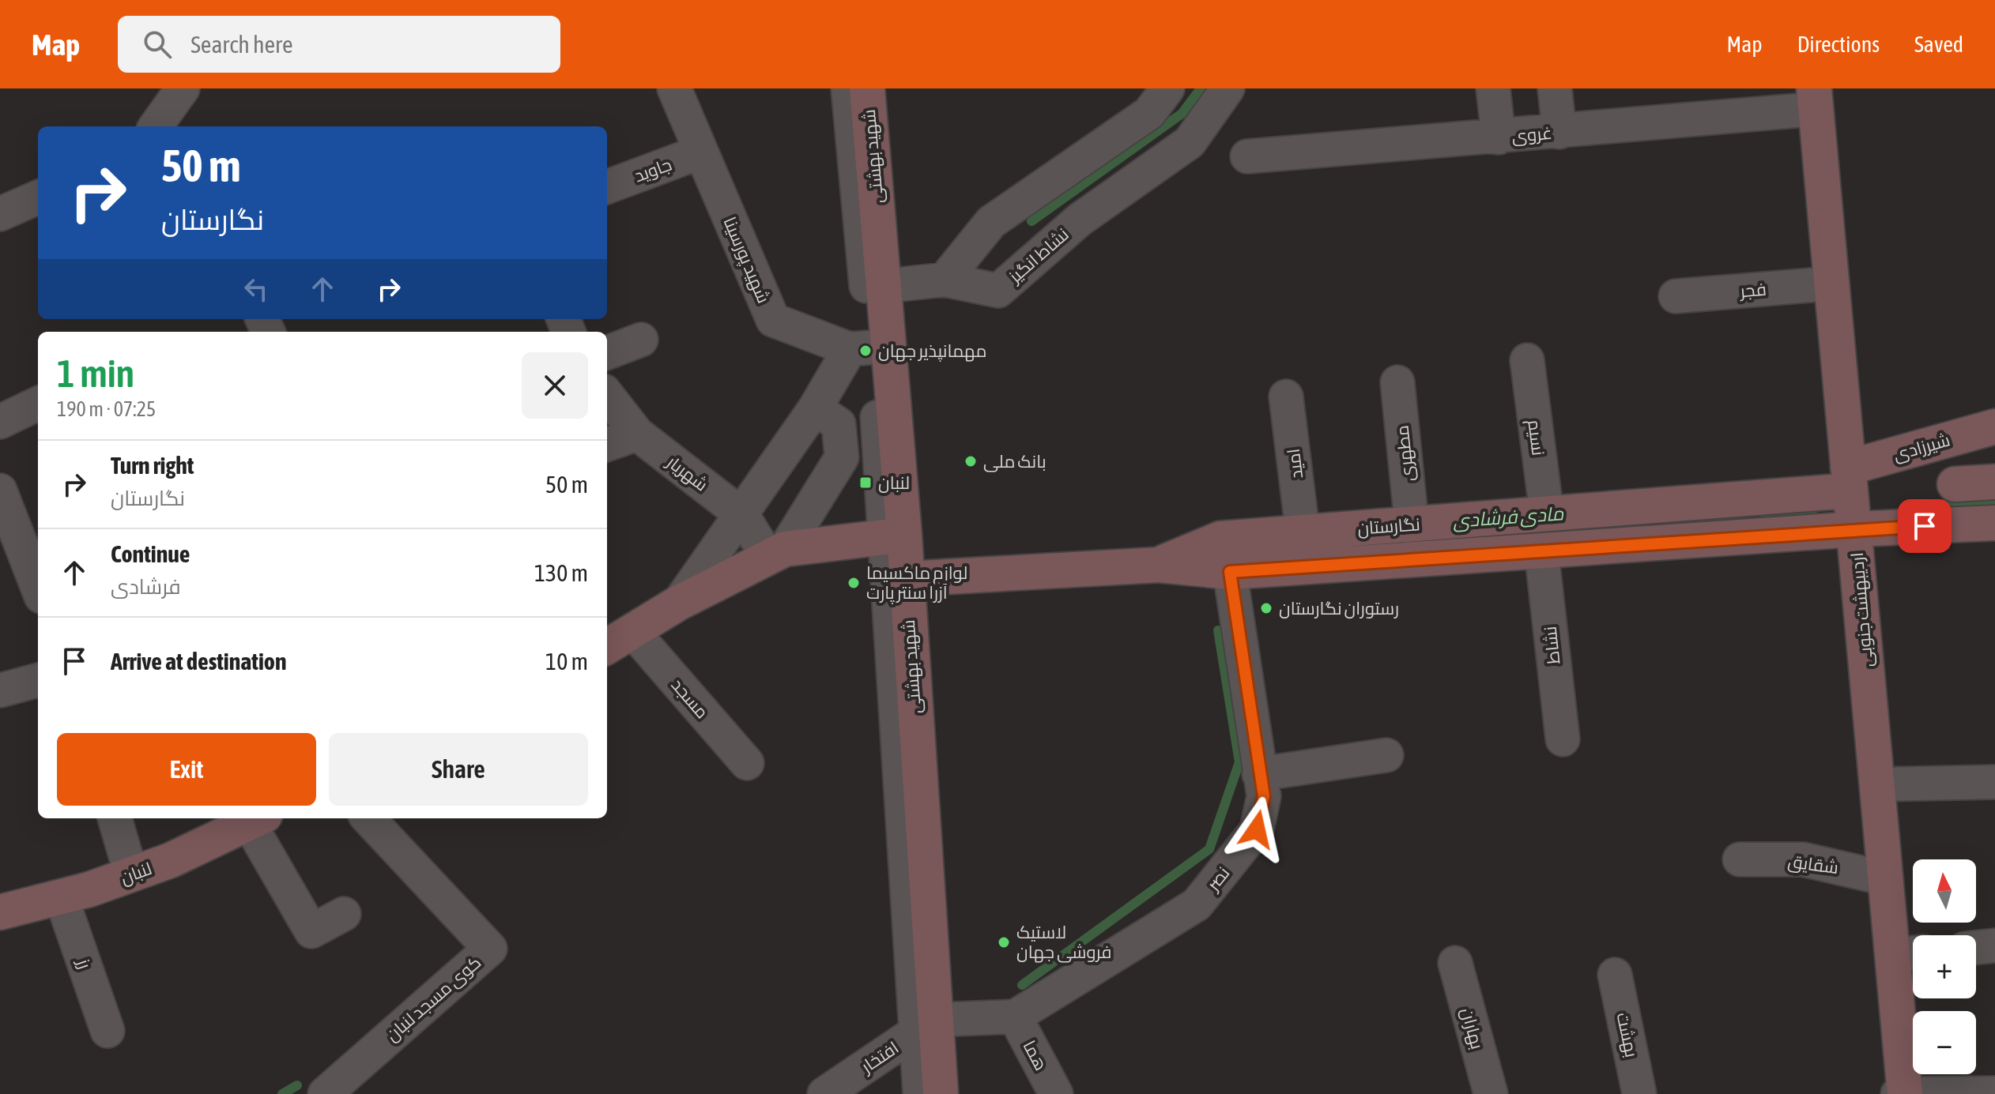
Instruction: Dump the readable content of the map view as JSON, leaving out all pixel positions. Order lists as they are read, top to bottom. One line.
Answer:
{"streets":{"street":["غروی","شهید بهشتی","جاوید","نشاط انگیز","شهید پورسینا","فجر","نسیم","شیرزادی","مطهری","امید","شهریار","نگارستان","اردیبهشت جنوبی","نشاط","مسجد","شقایق","لنبان","نصر","رز","کوی مسجد لنبان","بهاران","بهشت","هما","افتخار"]},"crossings":[["غروی","اردیبهشت جنوبی"],["شهید بهشتی","شهید پورسینا"],["شهید بهشتی","نگارستان"],["شهید بهشتی","افتخار"],["جاوید","شهید پورسینا"],["فجر","اردیبهشت جنوبی"],["نسیم","نگارستان"],["شیرزادی","نگارستان"],["شیرزادی","اردیبهشت جنوبی"],["مطهری","نگارستان"],["امید","نگارستان"],["نگارستان","اردیبهشت جنوبی"],["نگارستان","نشاط"],["نگارستان","نصر"],["اردیبهشت جنوبی","شقایق"],["لنبان","رز"],["نصر","هما"]],"water":["مادی فرشادی"],"places":{"other":["مهمانپذیر جهان","بانک ملی","لوازم ماکسیما آزرا سنتر پارت","رستوران نگارستان","لاستیک فروشی جهان"],"transit":["لنبان"]},"north":"top","page":{"header":"Map","search":"Search here","nav":["Map","Directions","Saved"],"turn":["50 m","نگارستان"],"heading":["1 min","190 m · 07:25"],"list":[{"name":"Turn right","note":"نگارستان","value":"50 m"},{"name":"Continue","note":"فرشادی","value":"130 m"},{"name":"Arrive at destination","value":"10 m"}],"buttons":["Exit","Share"],"map_buttons":["+","−"]}}
